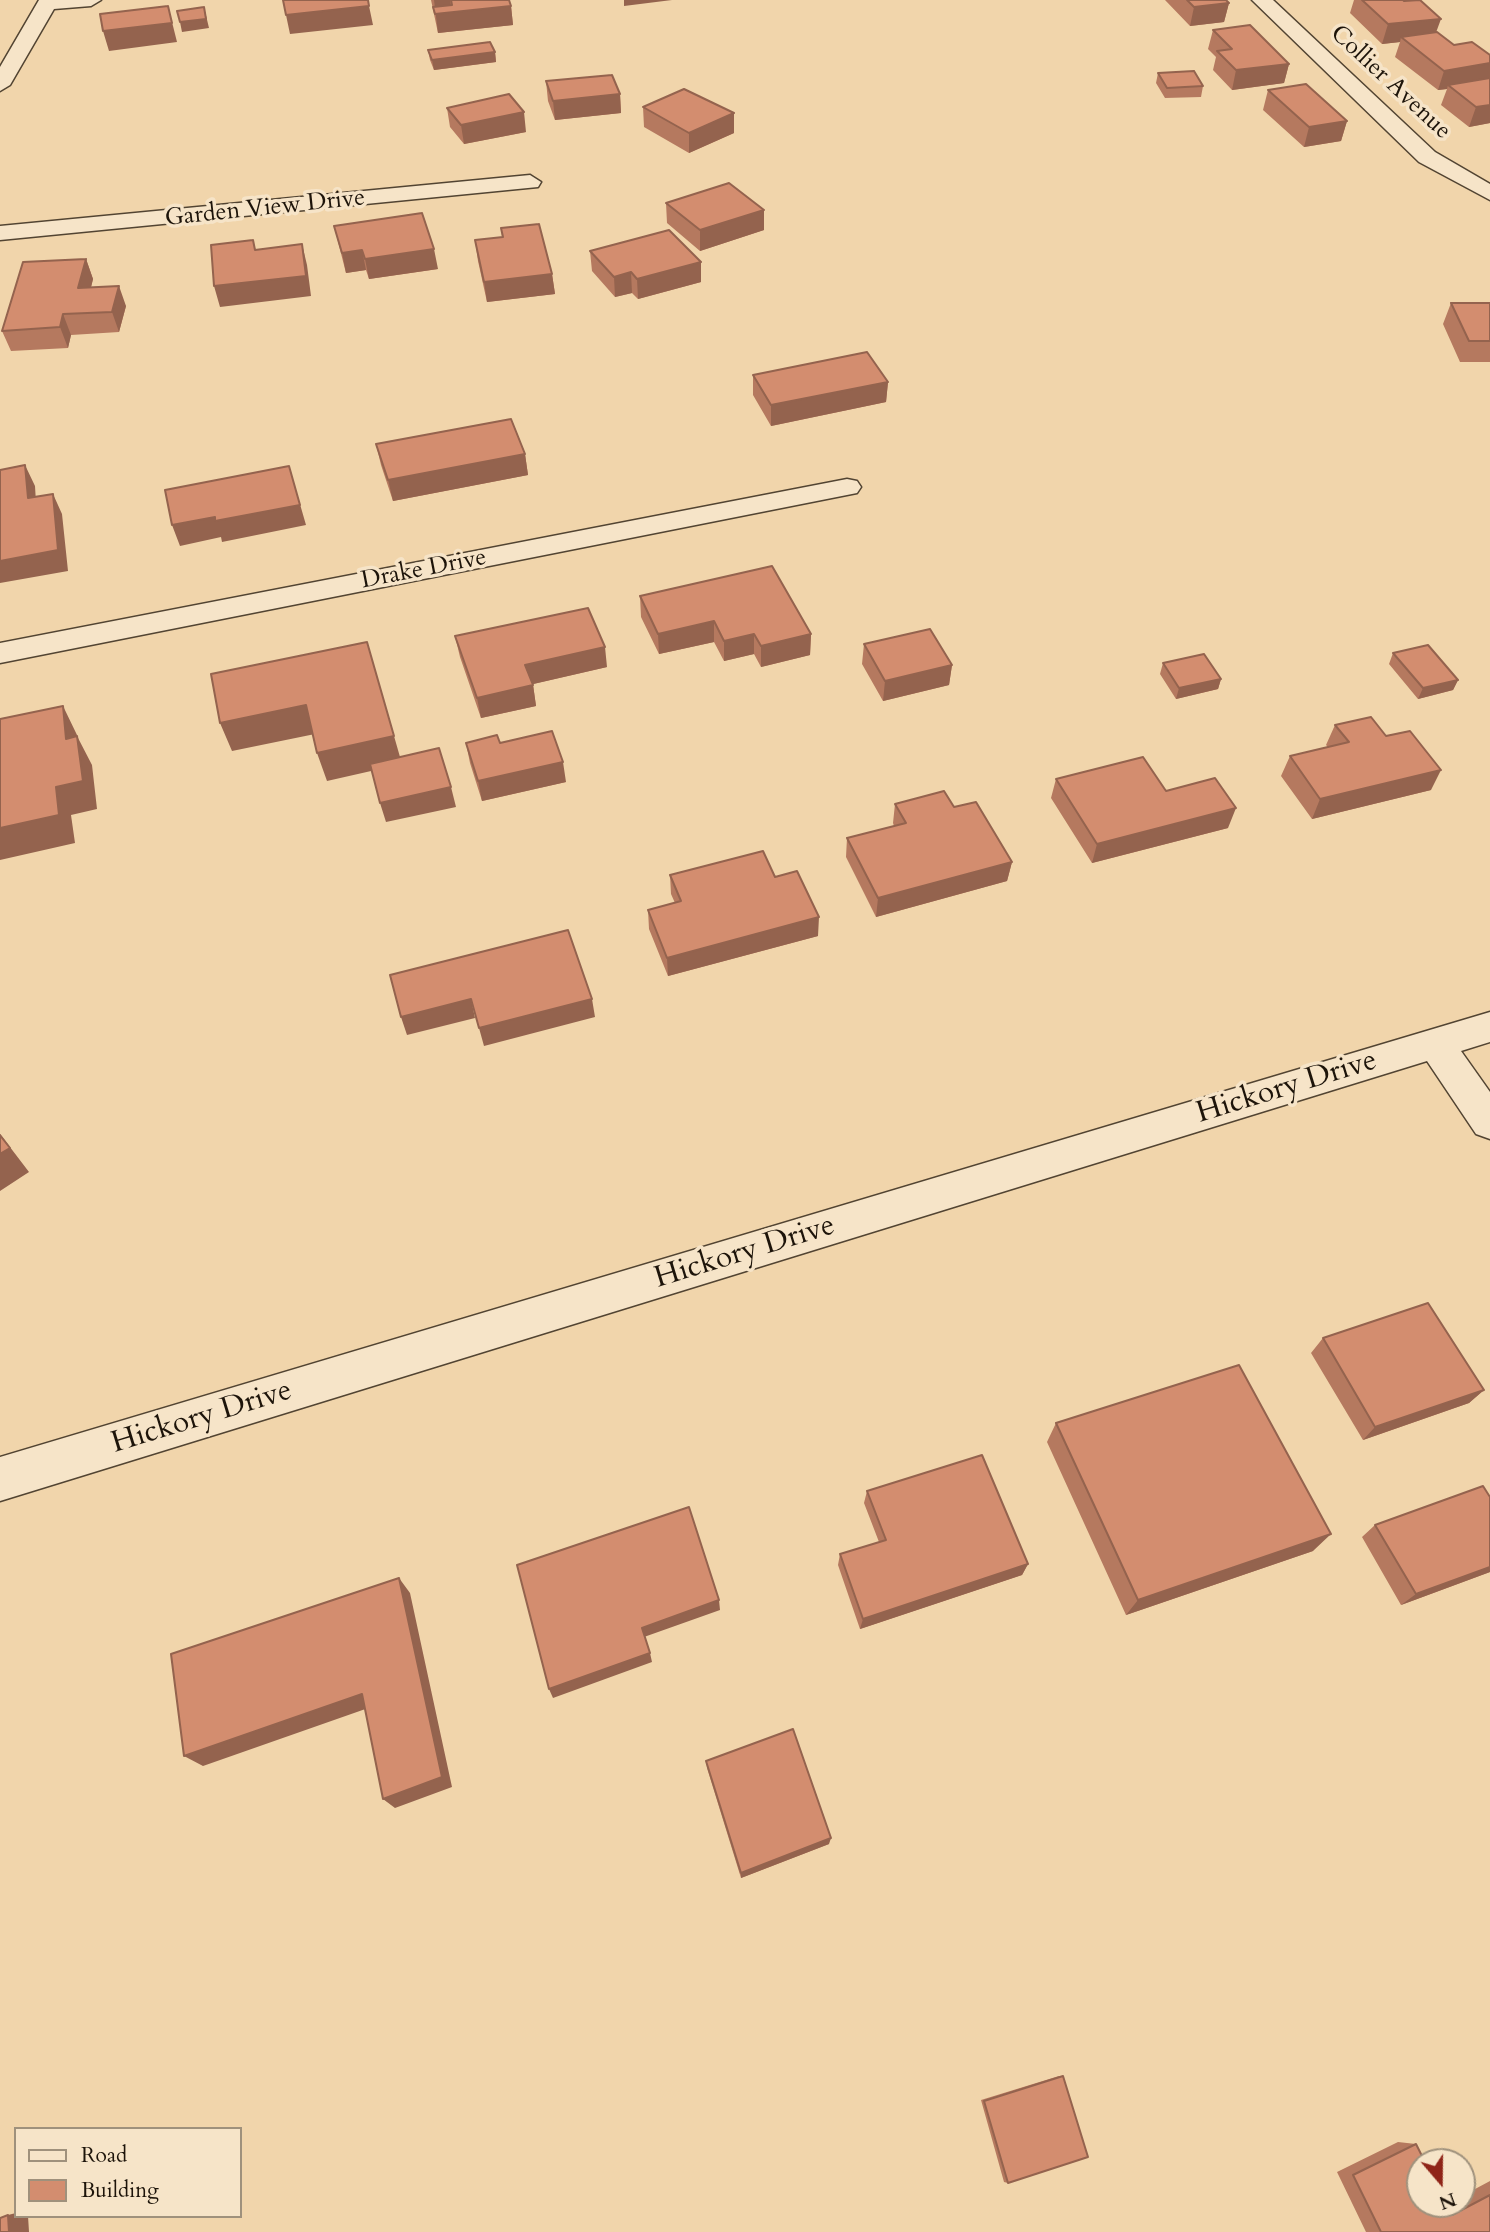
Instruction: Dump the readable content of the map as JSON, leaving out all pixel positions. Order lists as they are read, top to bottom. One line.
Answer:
{"streets":{"street":["Collier Avenue","Garden View Drive","Drake Drive","Hickory Drive"]},"legend":["Road","Building"],"north":"bottom"}
